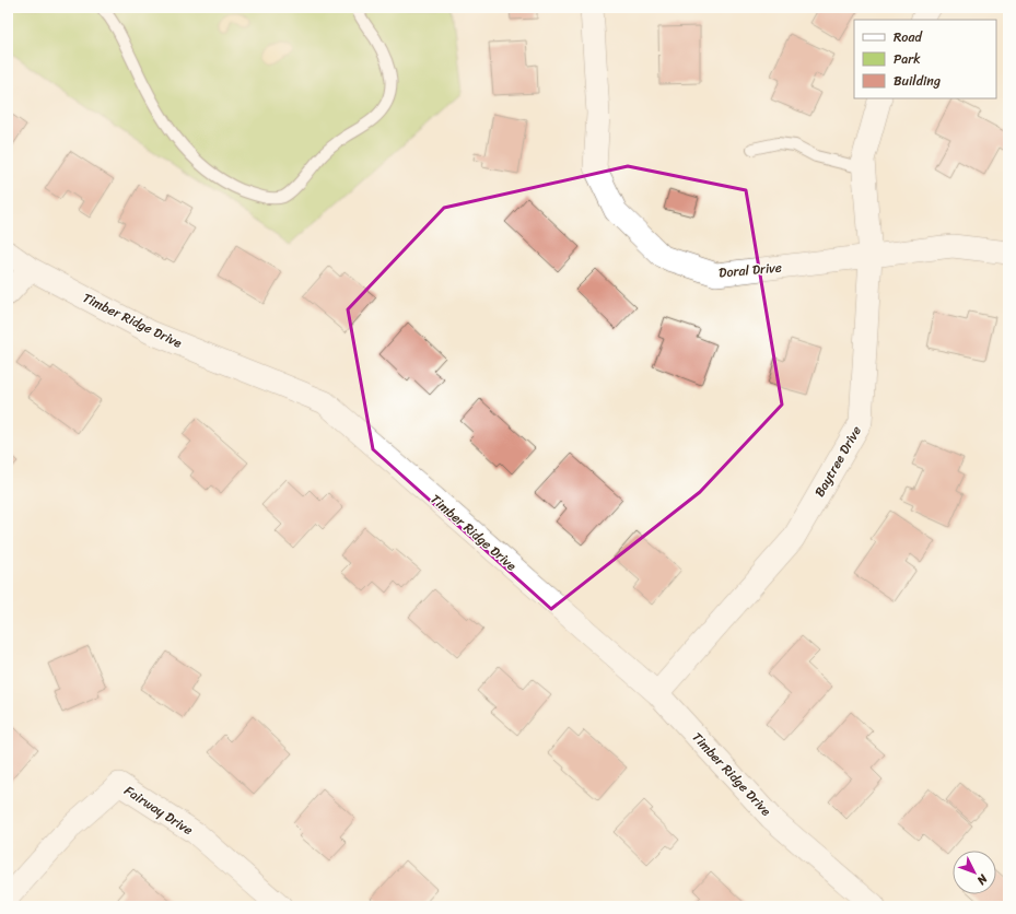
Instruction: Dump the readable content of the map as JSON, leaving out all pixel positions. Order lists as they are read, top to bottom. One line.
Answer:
{"streets":{"street":["Doral Drive","Timber Ridge Drive","Baytree Drive","Fairway Drive"]},"crossings":[["Doral Drive","Baytree Drive"],["Timber Ridge Drive","Baytree Drive"]],"legend":["Road","Park","Building"],"north":"bottom right"}
